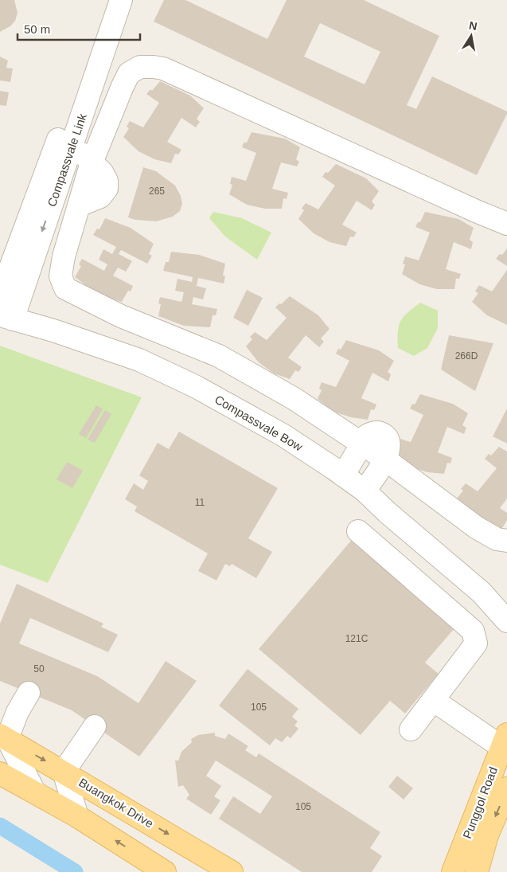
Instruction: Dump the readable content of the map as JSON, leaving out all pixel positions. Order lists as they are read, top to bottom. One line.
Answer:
{"streets":{"main road":["Buangkok Drive","Punggol Road"],"street":["Compassvale Link","Compassvale Bow"]},"crossings":[["Compassvale Link","Compassvale Bow"]],"house_numbers":["265","266D","11","121C","50","105","105"],"scale_bar":"50 m","north":"top"}
